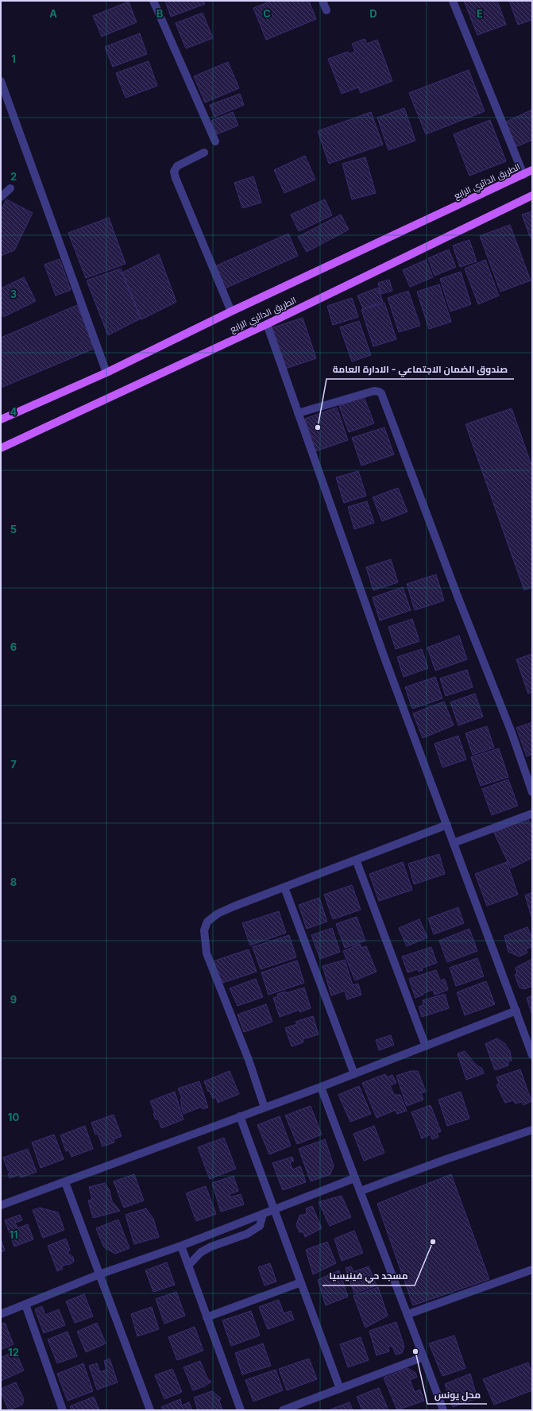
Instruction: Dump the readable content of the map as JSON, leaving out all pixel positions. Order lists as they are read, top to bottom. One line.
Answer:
{"streets":{"main road":["الطريق الدائري الرابع"]},"places":["صندوق الضمان الاجتماعي - الادارة العامة","مسجد حي فينيسيا","محل يونس"],"grid":{"columns":["A","B","C","D","E"],"rows":["1","2","3","4","5","6","7","8","9","10","11","12"]}}
